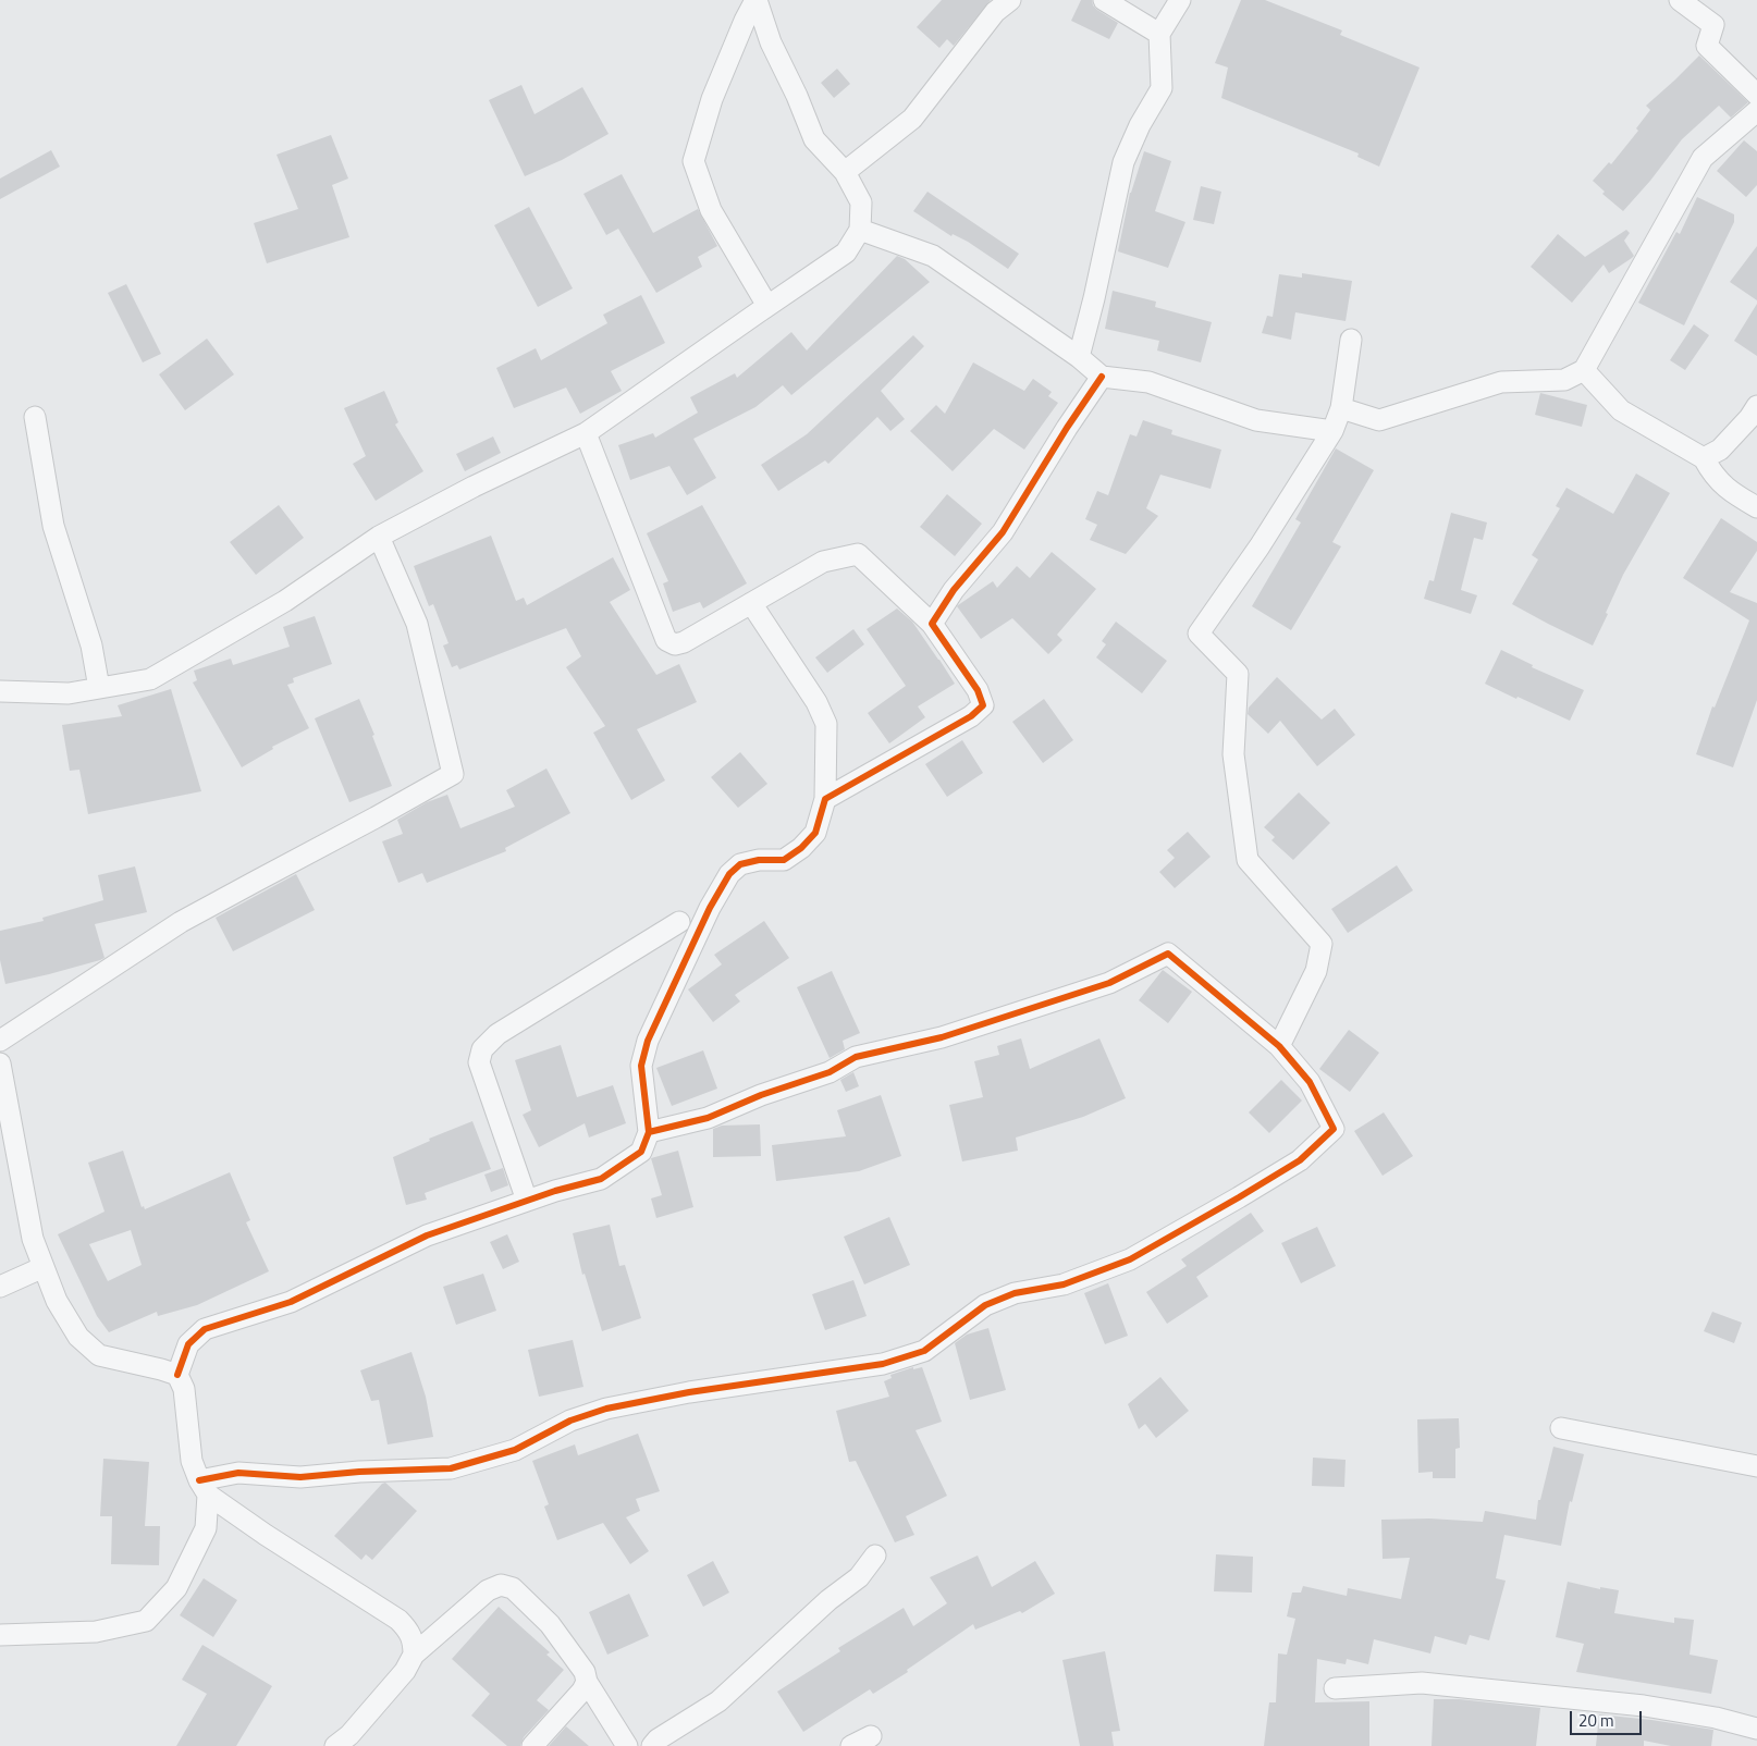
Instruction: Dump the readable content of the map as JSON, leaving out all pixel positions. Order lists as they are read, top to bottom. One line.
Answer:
{"scale_bar":"20 m"}
